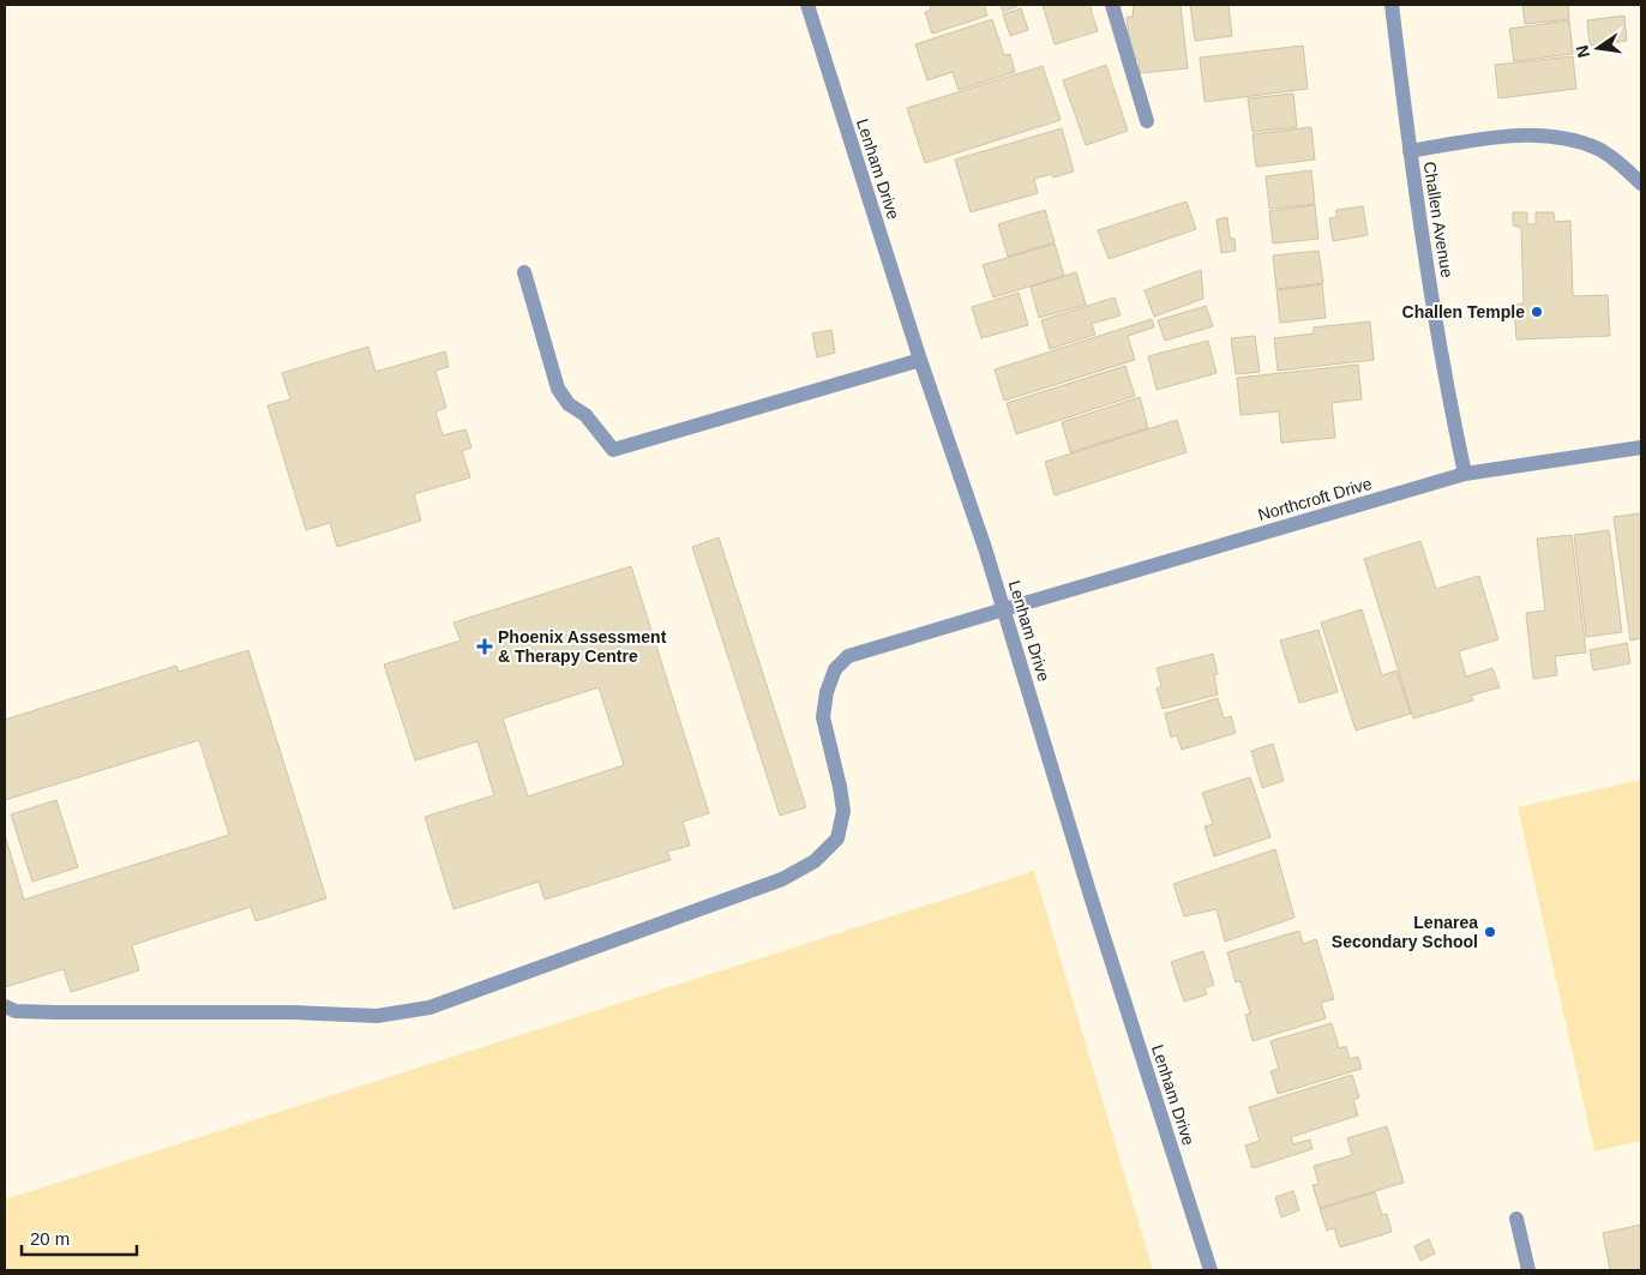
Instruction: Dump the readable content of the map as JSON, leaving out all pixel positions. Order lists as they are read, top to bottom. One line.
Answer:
{"streets":{"street":["Lenham Drive","Challen Avenue","Northcroft Drive"]},"crossings":[["Lenham Drive","Northcroft Drive"],["Challen Avenue","Northcroft Drive"]],"places":{"other":["Challen Temple","Lenarea Secondary School"],"health":["Phoenix Assessment & Therapy Centre"]},"scale_bar":"20 m","north":"left"}
